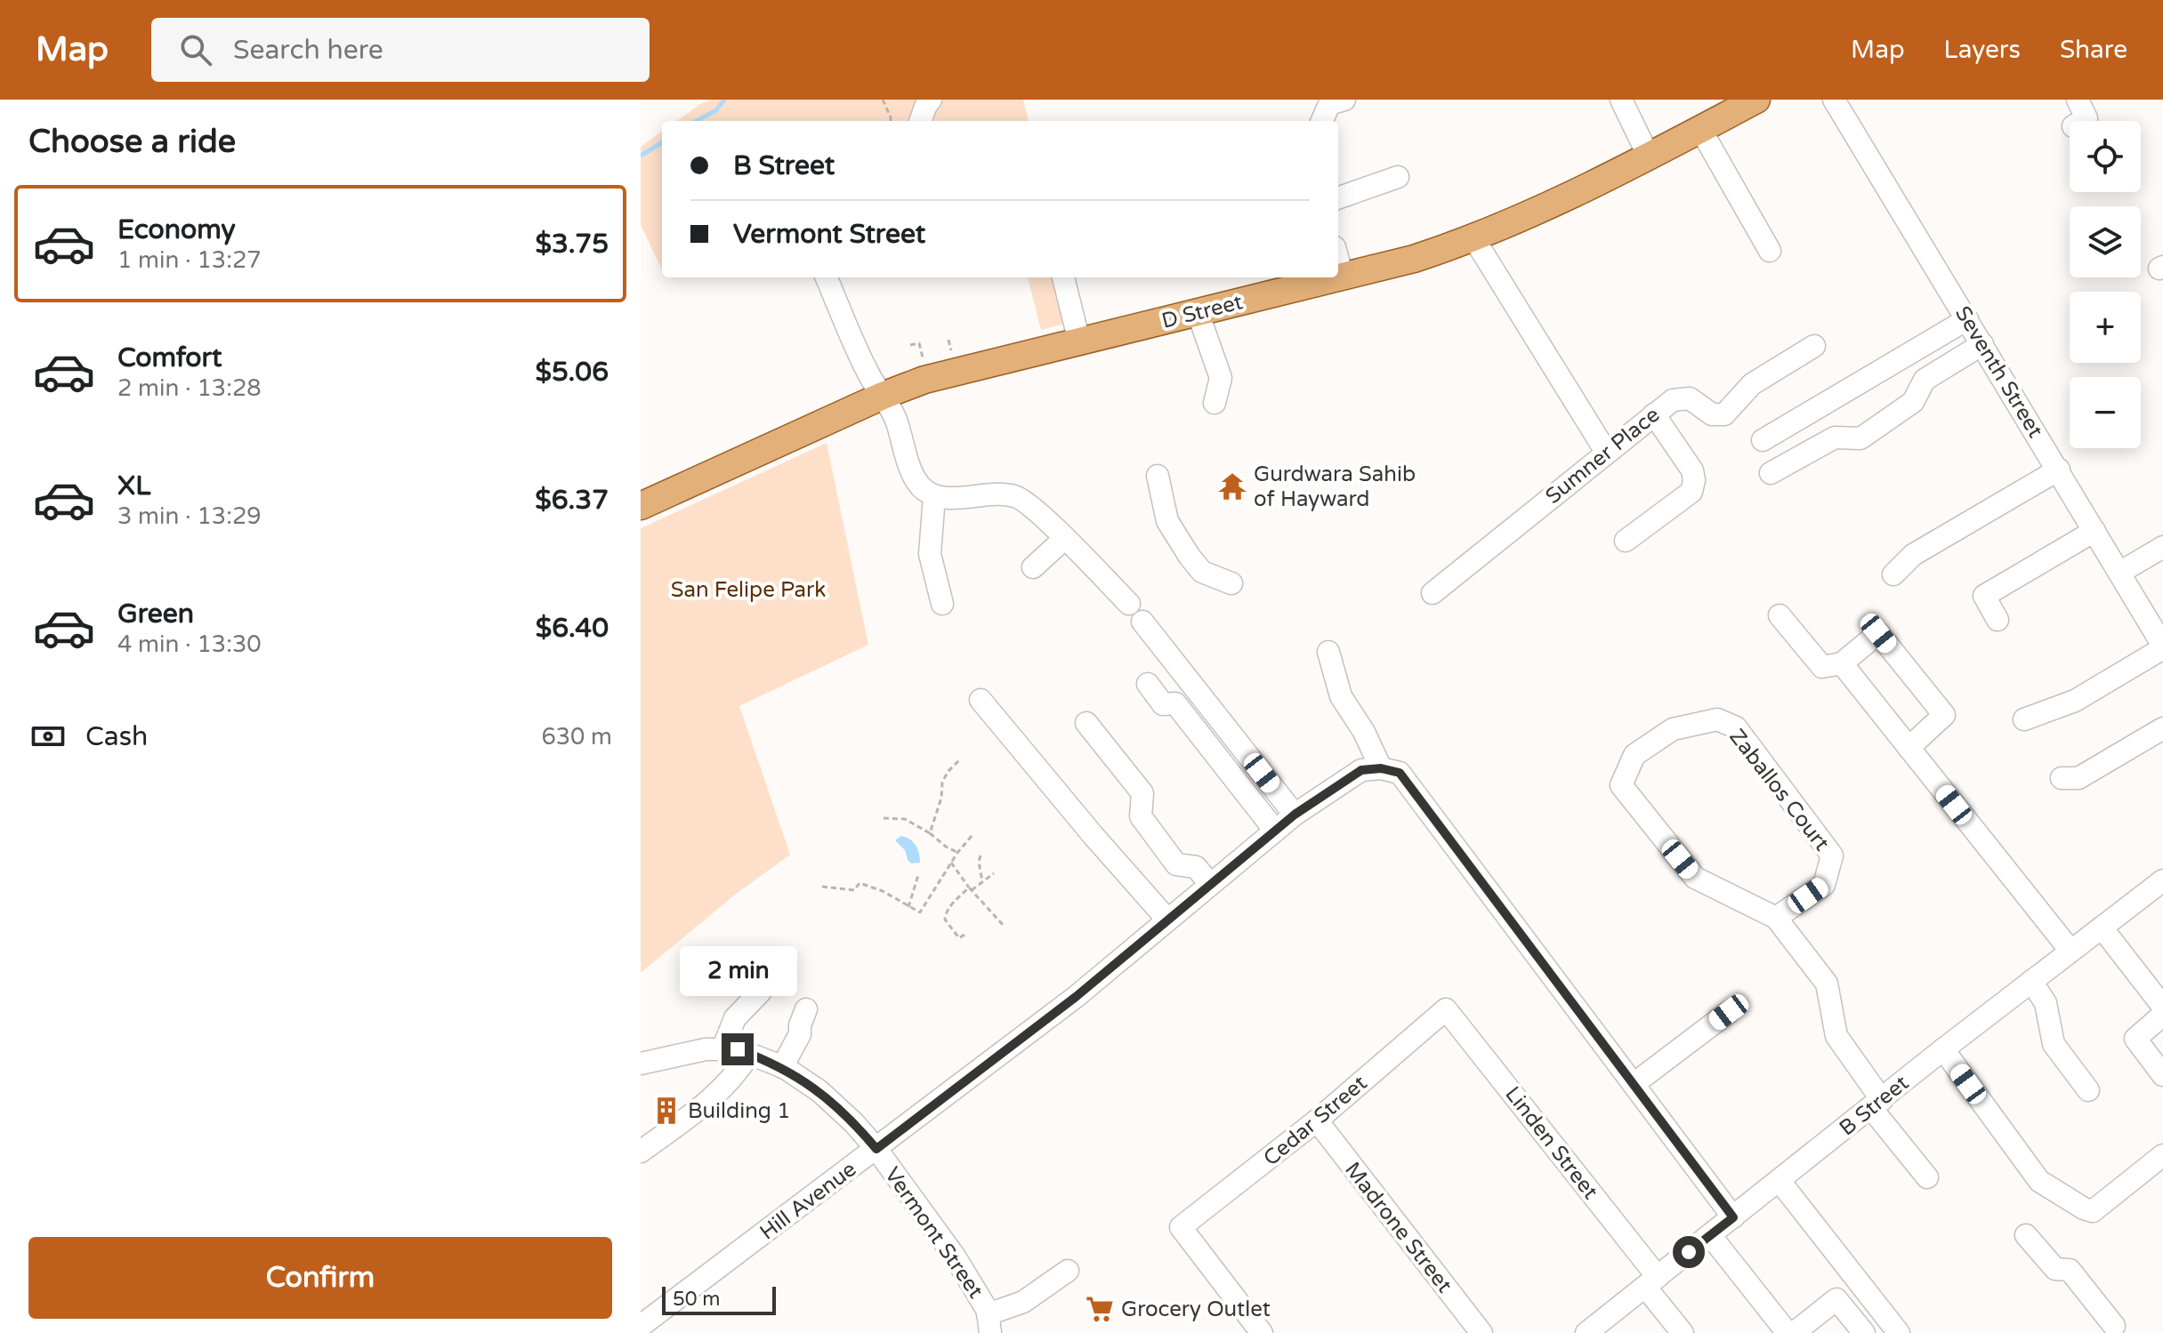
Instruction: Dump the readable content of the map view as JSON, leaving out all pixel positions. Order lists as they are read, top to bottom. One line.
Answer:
{"streets":{"main road":["D Street"],"street":["Seventh Street","Sumner Place","Zaballos Court","B Street","Cedar Street","Linden Street","Hill Avenue","Madrone Street","Vermont Street"]},"crossings":[["Zaballos Court","B Street"],["B Street","Linden Street"],["Cedar Street","Linden Street"],["Cedar Street","Madrone Street"],["Hill Avenue","Vermont Street"]],"parks":["San Felipe Park"],"places":{"temple":["Gurdwara Sahib of Hayward"],"building":["Building 1"],"supermarket":["Grocery Outlet"]},"scale_bar":"50 m","page":{"header":"Map","search":"Search here","nav":["Map","Layers","Share"],"heading":"Choose a ride","map_buttons":["+","−"],"banner":["B Street","Vermont Street"],"list":[{"name":"Economy","note":"1 min · 13:27","value":"$3.75"},{"name":"Comfort","note":"2 min · 13:28","value":"$5.06"},{"name":"XL","note":"3 min · 13:29","value":"$6.37"},{"name":"Green","note":"4 min · 13:30","value":"$6.40"}],"pay":["Cash","630 m"],"bubble":"2 min","buttons":"Confirm","scale":"50 m"}}
